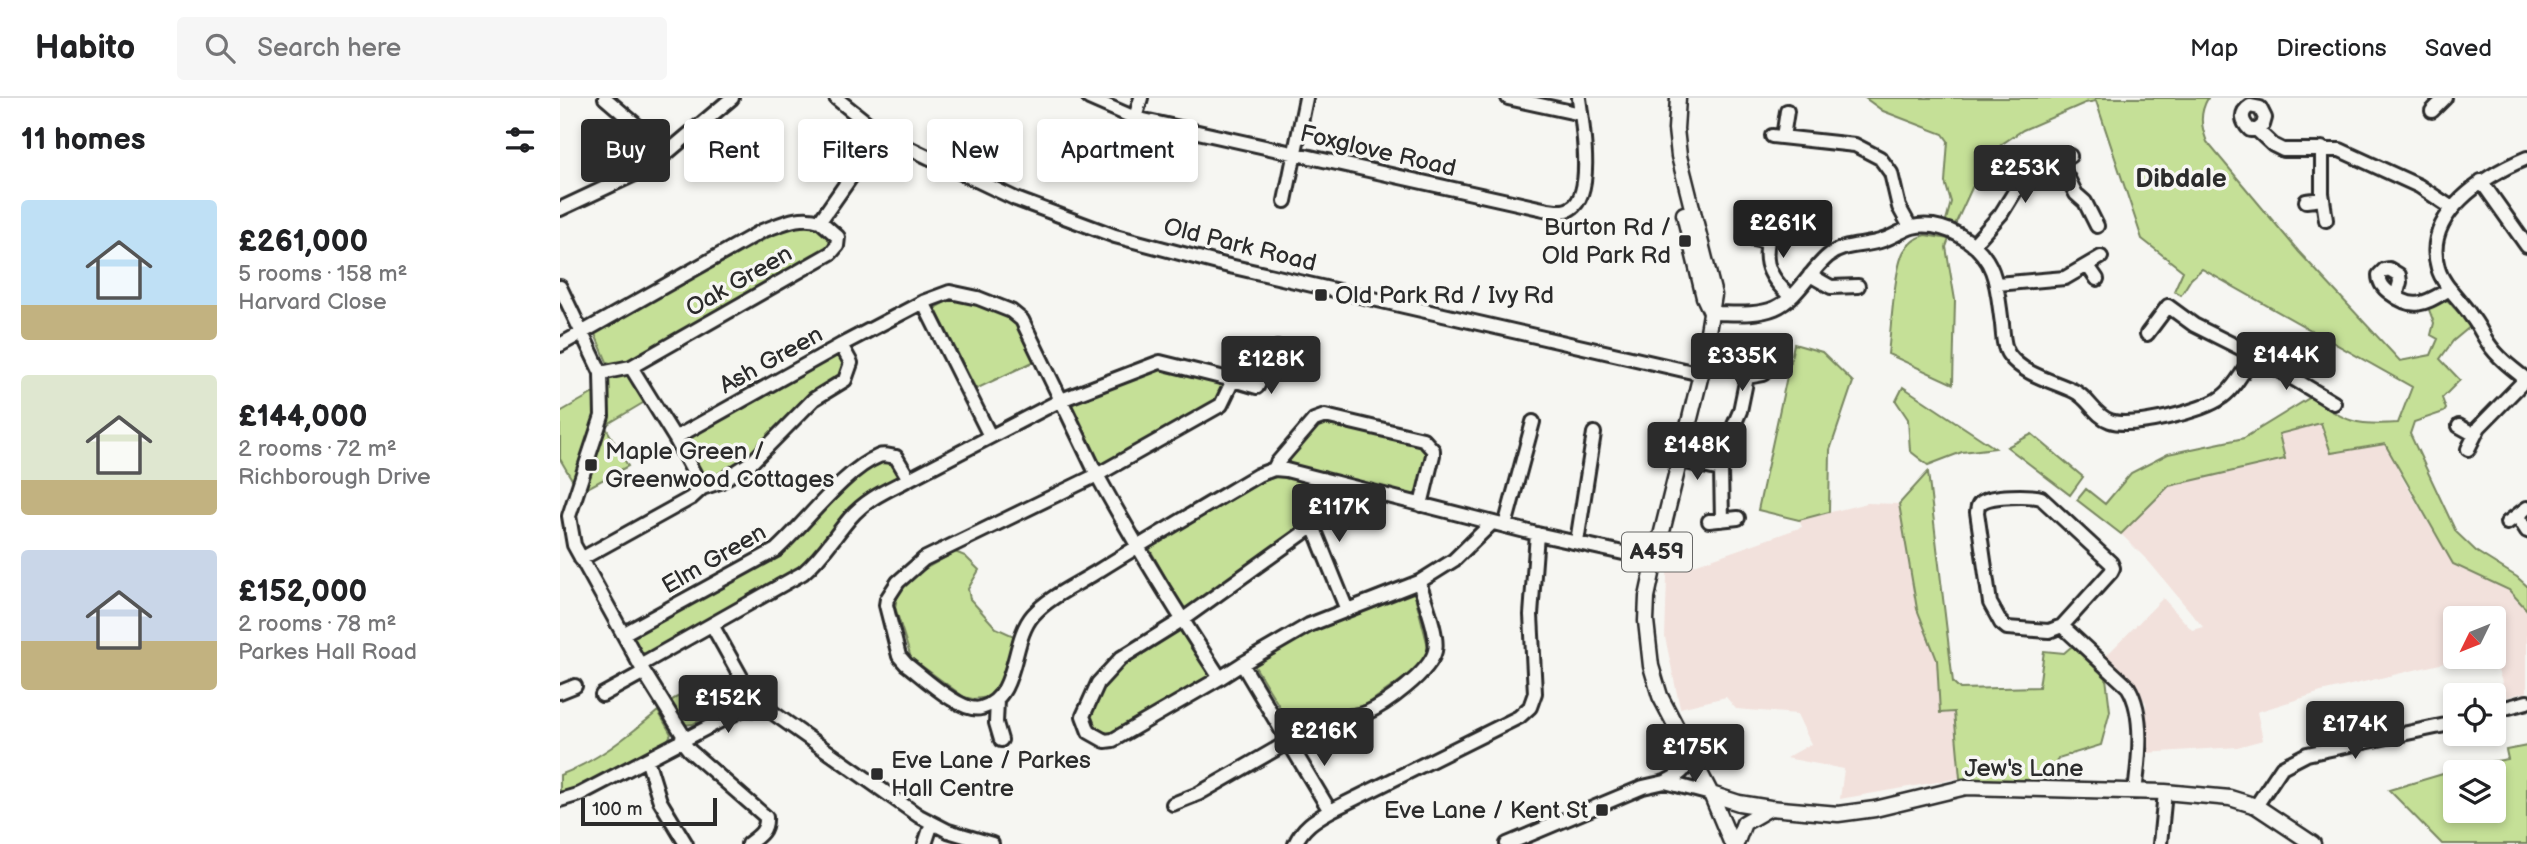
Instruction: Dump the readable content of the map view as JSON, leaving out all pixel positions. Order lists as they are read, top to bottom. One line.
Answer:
{"streets":{"main road":["A459","Jew's Lane"],"street":["Foxglove Road","Old Park Road","Oak Green","Ash Green","Elm Green"]},"crossings":[["Old Park Road","A459"],["A459","Jew's Lane"]],"districts":["Dibdale"],"places":{"transit":["Burton Rd / Old Park Rd","Old Park Rd / Ivy Rd","Maple Green / Greenwood Cottages","Eve Lane / Parkes Hall Centre","Eve Lane / Kent St"]},"scale_bar":"100 m","north":"bottom left","page":{"header":"Habito","search":"Search here","nav":["Map","Directions","Saved"],"heading":"11 homes","chip":["Buy","Rent","Filters","New","Apartment"],"price":["£253K","£261K","£144K","£335K","£128K","£148K","£117K","£152K","£174K","£216K","£175K"],"list":[{"name":"£261,000","note":"5 rooms · 158 m² · Harvard Close"},{"name":"£144,000","note":"2 rooms · 72 m² · Richborough Drive"},{"name":"£152,000","note":"2 rooms · 78 m² · Parkes Hall Road"}],"scale":"100 m"}}
